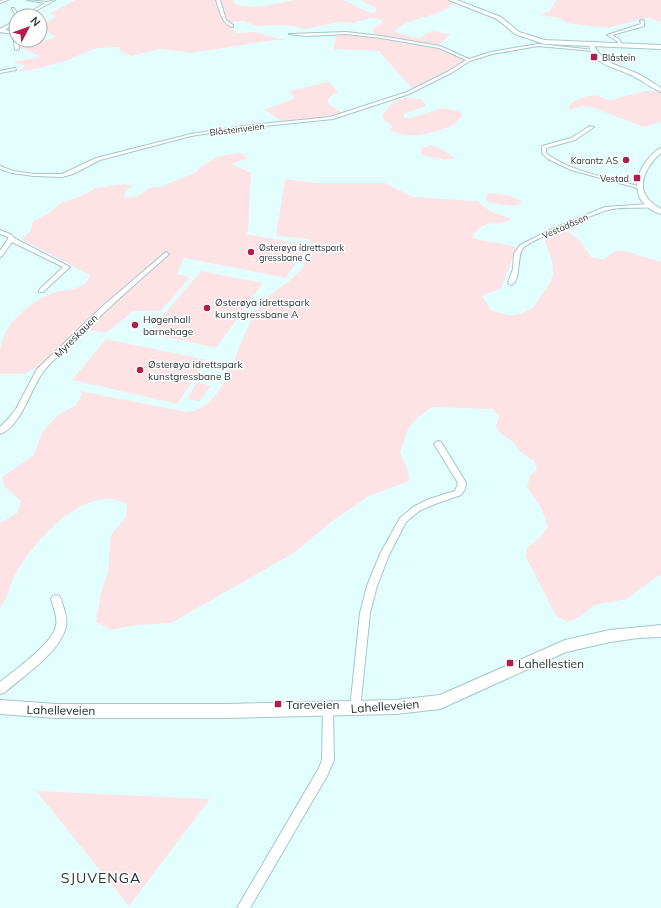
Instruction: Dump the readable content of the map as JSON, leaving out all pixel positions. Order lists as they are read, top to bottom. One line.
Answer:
{"streets":{"street":["Blåsteinveien","Vestadåsen","Myreskauen","Lahelleveien"]},"districts":["SJUVENGA"],"places":{"transit":["Blåstein","Vestad","Lahellestien","Tareveien"],"other":["Karantz AS","Østerøya idrettspark gressbane C","Østerøya idrettspark kunstgressbane A","Høgenhall barnehage","Østerøya idrettspark kunstgressbane B"]},"north":"top right"}
